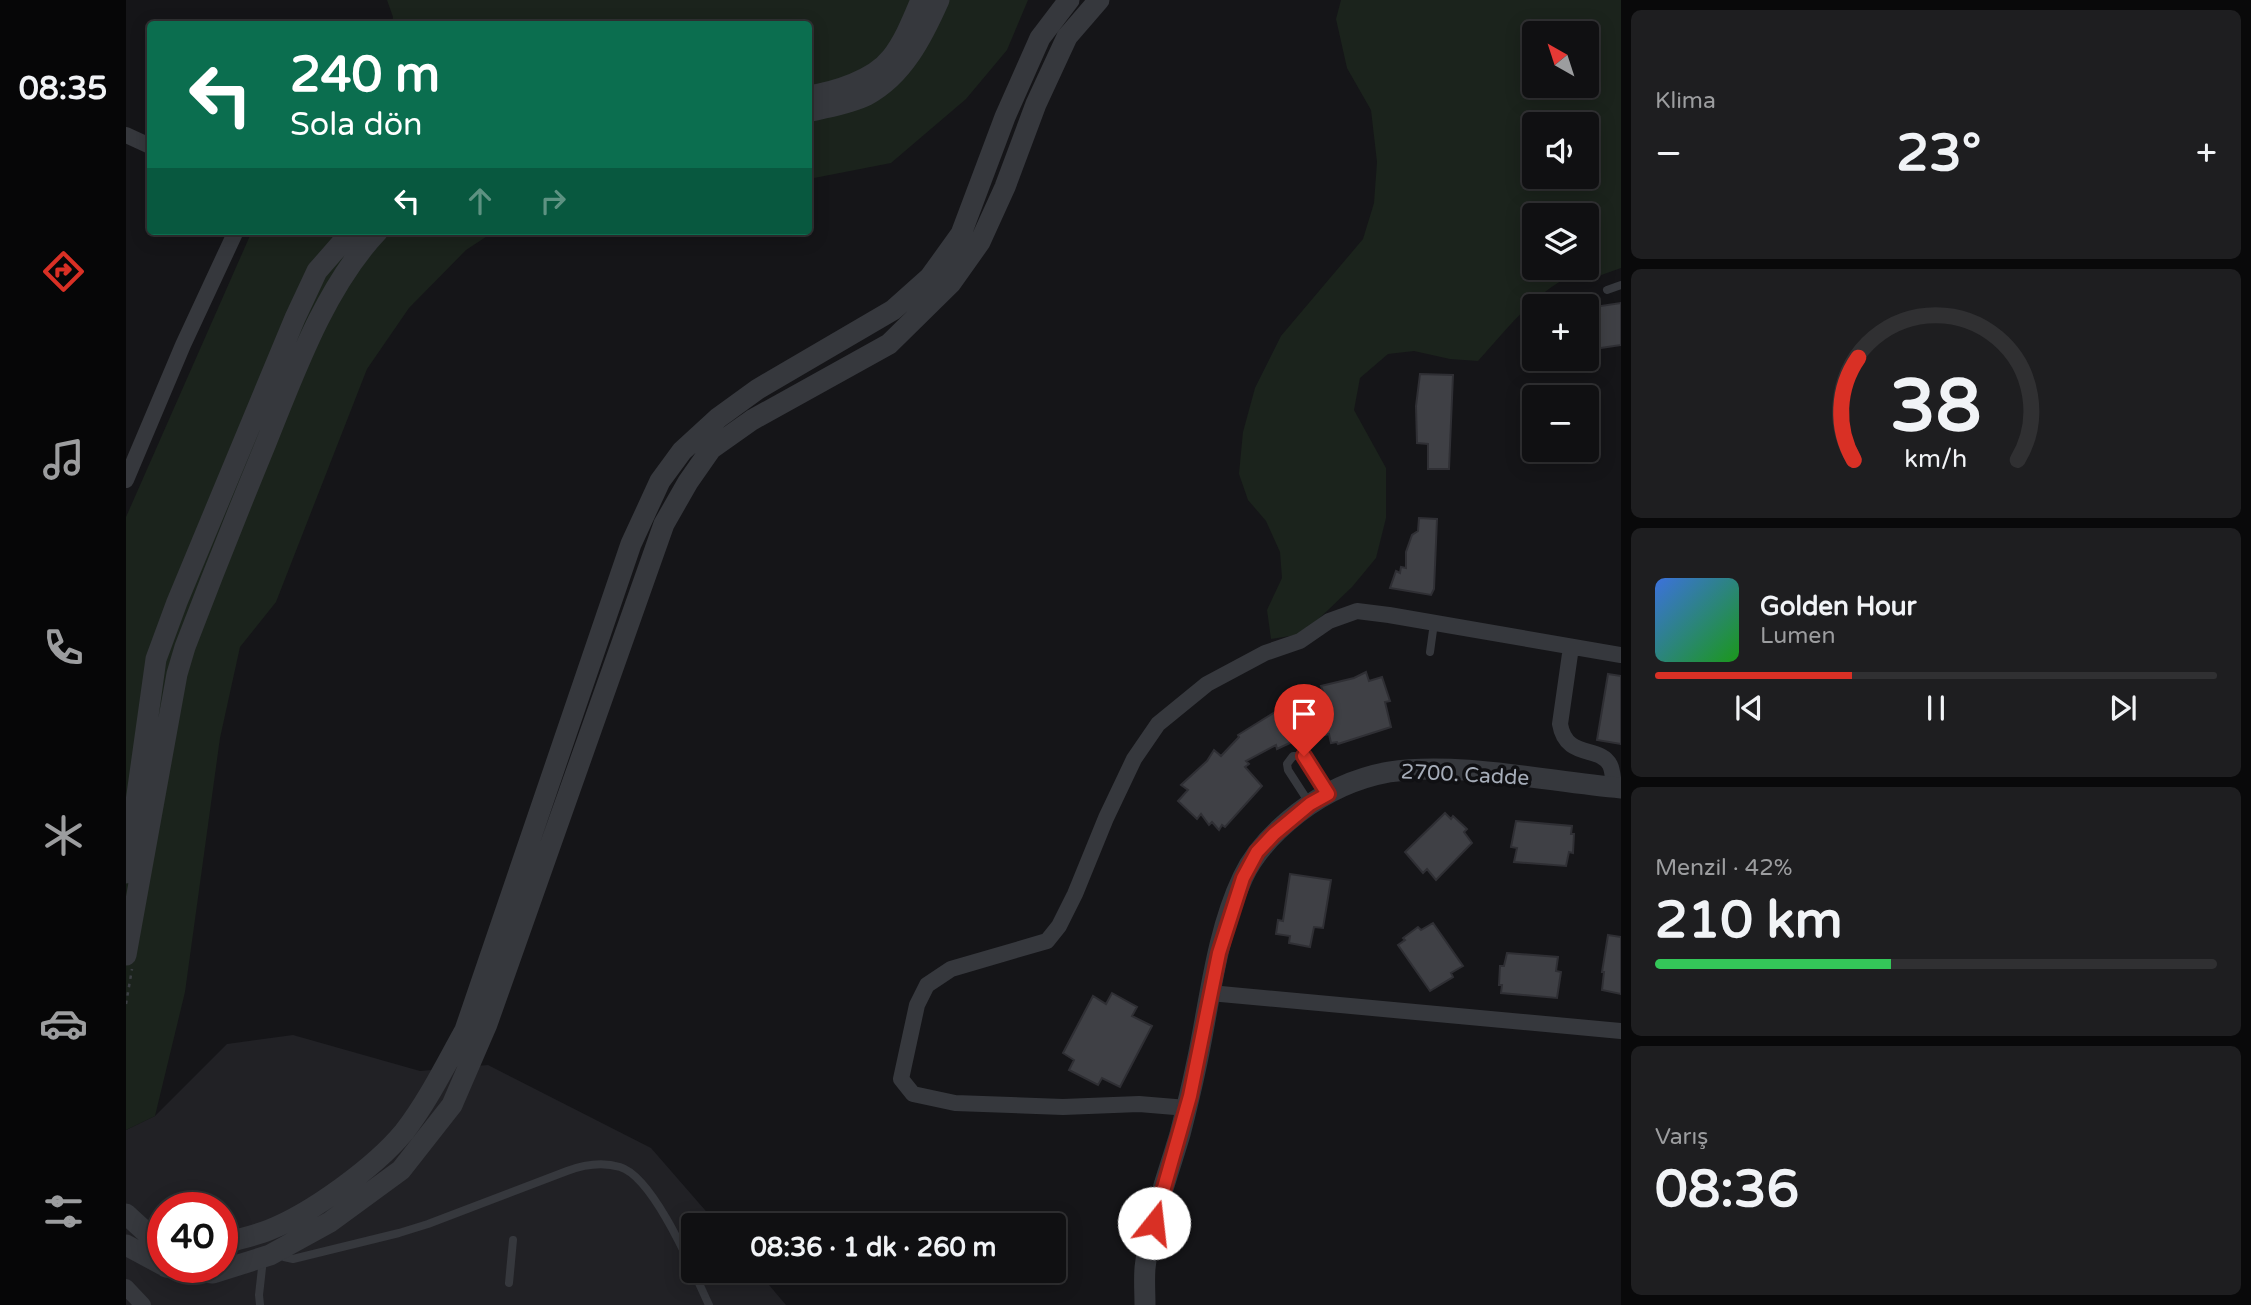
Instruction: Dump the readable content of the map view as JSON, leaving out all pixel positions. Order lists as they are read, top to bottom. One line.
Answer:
{"streets":{"street":["2700. Cadde"]},"north":"top left","page":{"tabs":"08:35","tile":["Klima",["Menzil · 42%","210 km"],["Varış","08:36"]],"map_buttons":["+","−"],"turn":["240 m","Sola dön"],"heat":["−","23°","+"],"song":["Golden Hour","Lumen"],"limit":"40","trip":"08:36 · 1 dk · 260 m","gauge":["38","km/h"]}}
